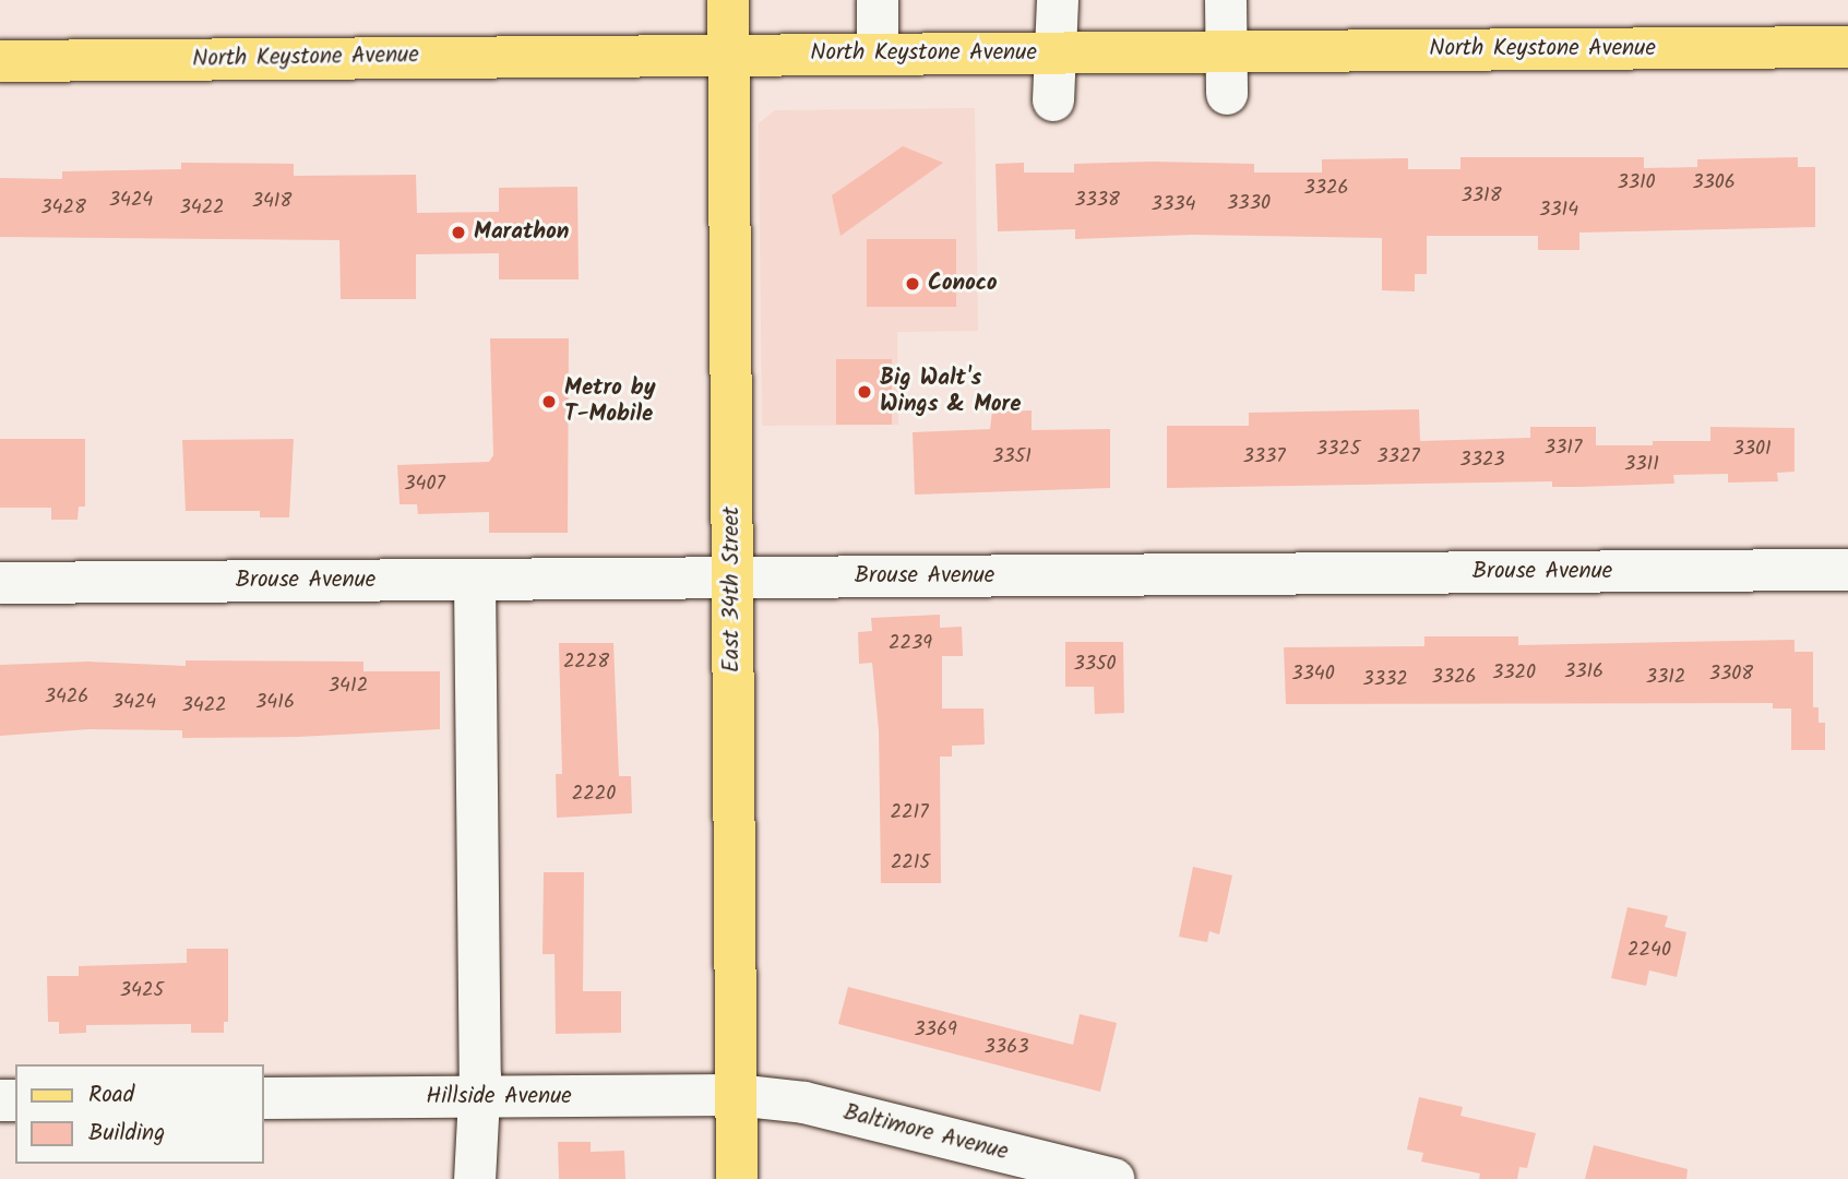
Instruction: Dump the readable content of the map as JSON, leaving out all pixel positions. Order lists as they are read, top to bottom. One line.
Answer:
{"streets":{"main road":["North Keystone Avenue","East 34th Street"],"street":["Brouse Avenue","Hillside Avenue","Baltimore Avenue"]},"crossings":[["North Keystone Avenue","East 34th Street"],["Brouse Avenue","East 34th Street"],["East 34th Street","Hillside Avenue"],["East 34th Street","Baltimore Avenue"],["Hillside Avenue","Baltimore Avenue"]],"places":["Marathon","Conoco","Big Walt's Wings & More","Metro by T-Mobile"],"house_numbers":["3310","3306","3326","3318","3424","3338","3418","3330","3334","3428","3422","3314","3317","3325","3301","3351","3337","3327","3323","3311","3407","2239","2228","3350","3316","3320","3340","3308","3326","3312","3332","3412","3426","3424","3416","3422","2220","2217","2215","2240","3425","3369","3363"],"legend":["Road","Building"]}
